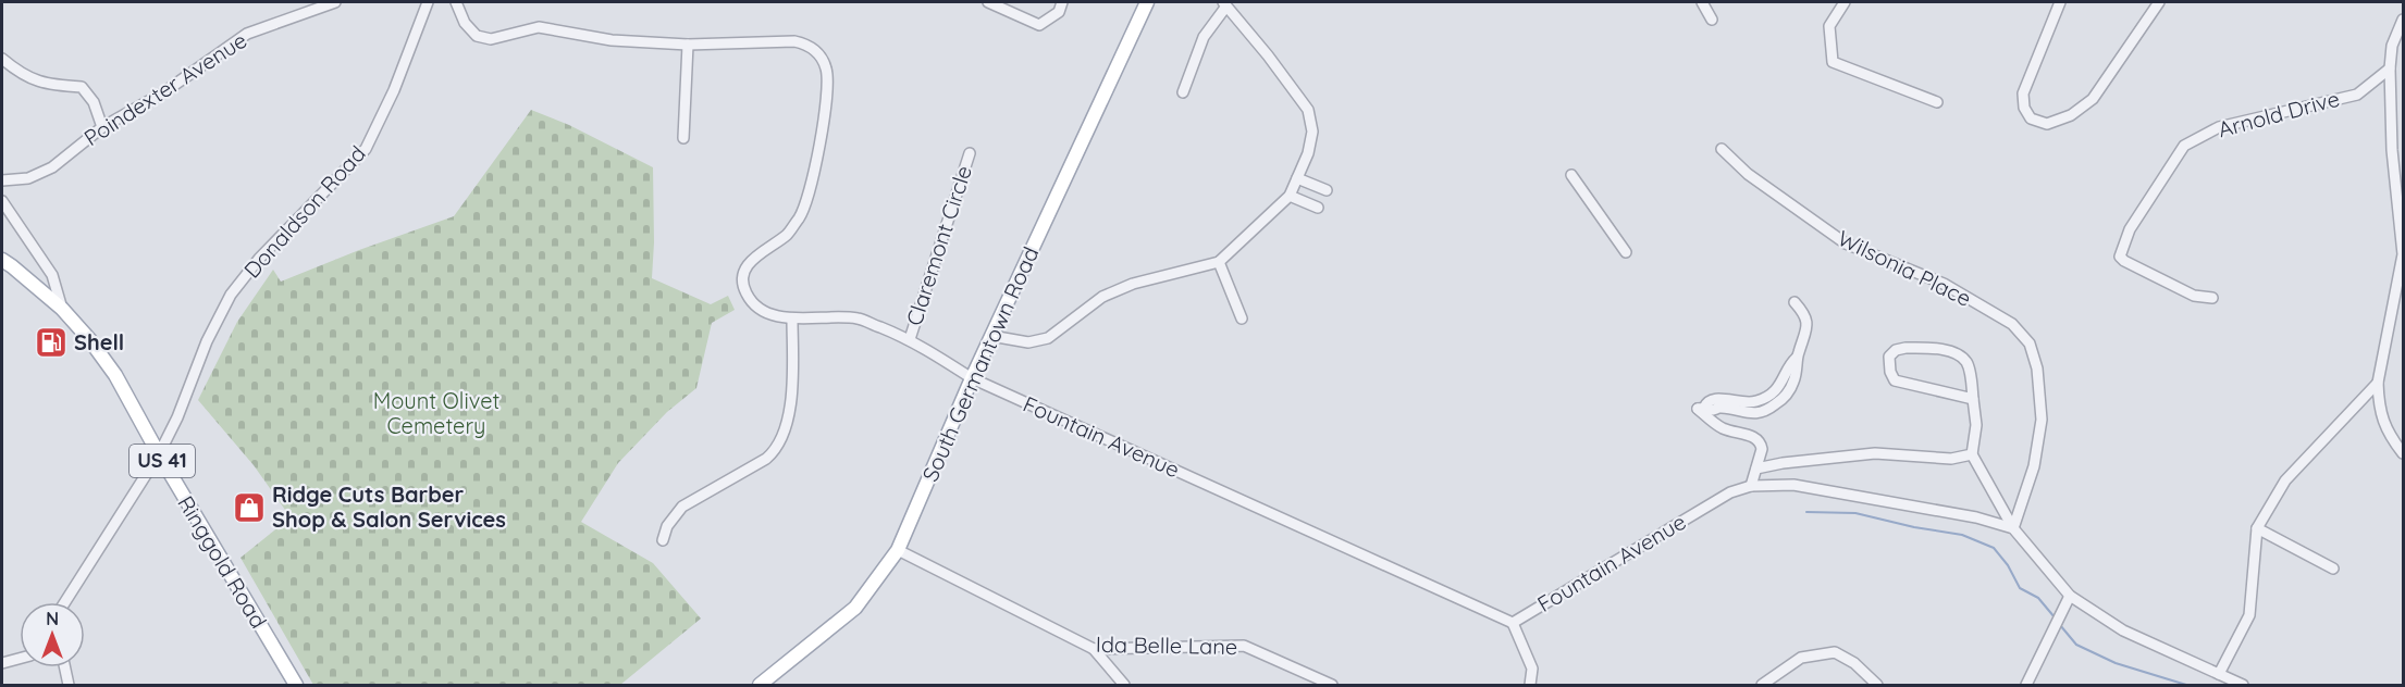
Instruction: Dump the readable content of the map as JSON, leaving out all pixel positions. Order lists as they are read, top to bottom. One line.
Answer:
{"streets":{"main road":["South Germantown Road","US 41","Ringgold Road"],"street":["Poindexter Avenue","Arnold Drive","Donaldson Road","Claremont Circle","Wilsonia Place","Fountain Avenue","Ida Belle Lane"]},"crossings":[["Donaldson Road","Ringgold Road"],["Claremont Circle","Fountain Avenue"],["Wilsonia Place","Fountain Avenue"],["South Germantown Road","Fountain Avenue"],["South Germantown Road","Ida Belle Lane"]],"parks":["Mount Olivet Cemetery"],"places":{"fuel station":["Shell"],"shop":["Ridge Cuts Barber Shop & Salon Services"]},"north":"top"}
